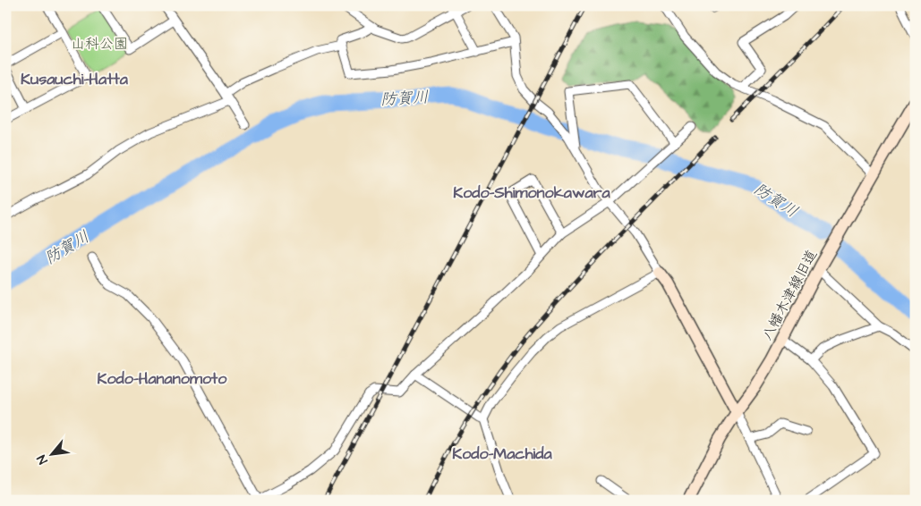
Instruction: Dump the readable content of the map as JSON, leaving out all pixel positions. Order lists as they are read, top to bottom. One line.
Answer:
{"streets":{"street":["八幡木津線旧道"]},"districts":["Kusauchi-Hatta","Kodo-Shimonokawara","Kodo-Hananomoto","Kodo-Machida"],"water":["防賀川"],"parks":["山科公園"],"north":"bottom left"}
